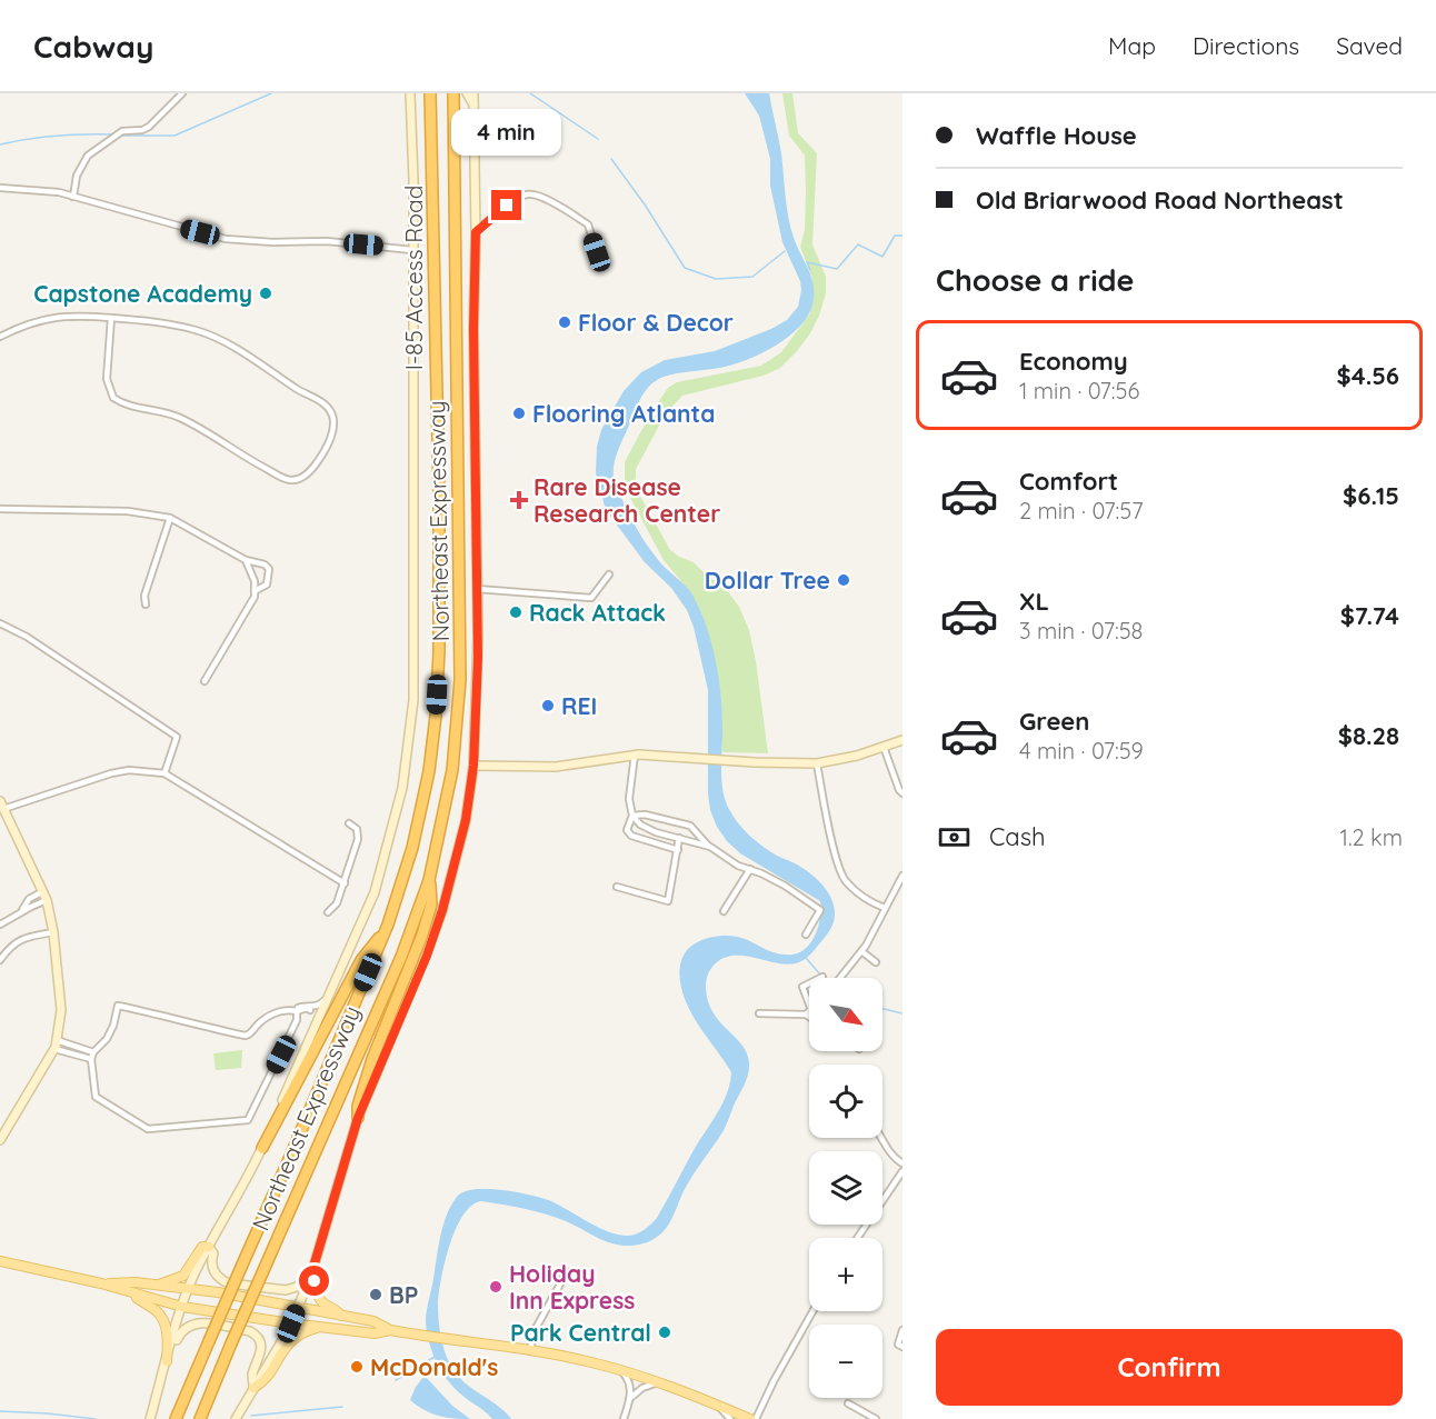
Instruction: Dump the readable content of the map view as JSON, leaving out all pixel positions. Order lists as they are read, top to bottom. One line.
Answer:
{"streets":{"highway":["Northeast Expressway"],"main road":["I-85 Access Road"]},"places":{"other":["Capstone Academy","Floor & Decor","Flooring Atlanta","Dollar Tree","Rack Attack","REI","Holiday Inn Express","BP","Park Central","McDonald's"],"health":["Rare Disease Research Center"]},"north":"bottom right","page":{"header":"Cabway","nav":["Map","Directions","Saved"],"banner":["Waffle House","Old Briarwood Road Northeast"],"bubble":"4 min","heading":"Choose a ride","list":[{"name":"Economy","note":"1 min · 07:56","value":"$4.56"},{"name":"Comfort","note":"2 min · 07:57","value":"$6.15"},{"name":"XL","note":"3 min · 07:58","value":"$7.74"},{"name":"Green","note":"4 min · 07:59","value":"$8.28"}],"pay":["Cash","1.2 km"],"map_buttons":["+","−"],"buttons":"Confirm"}}
